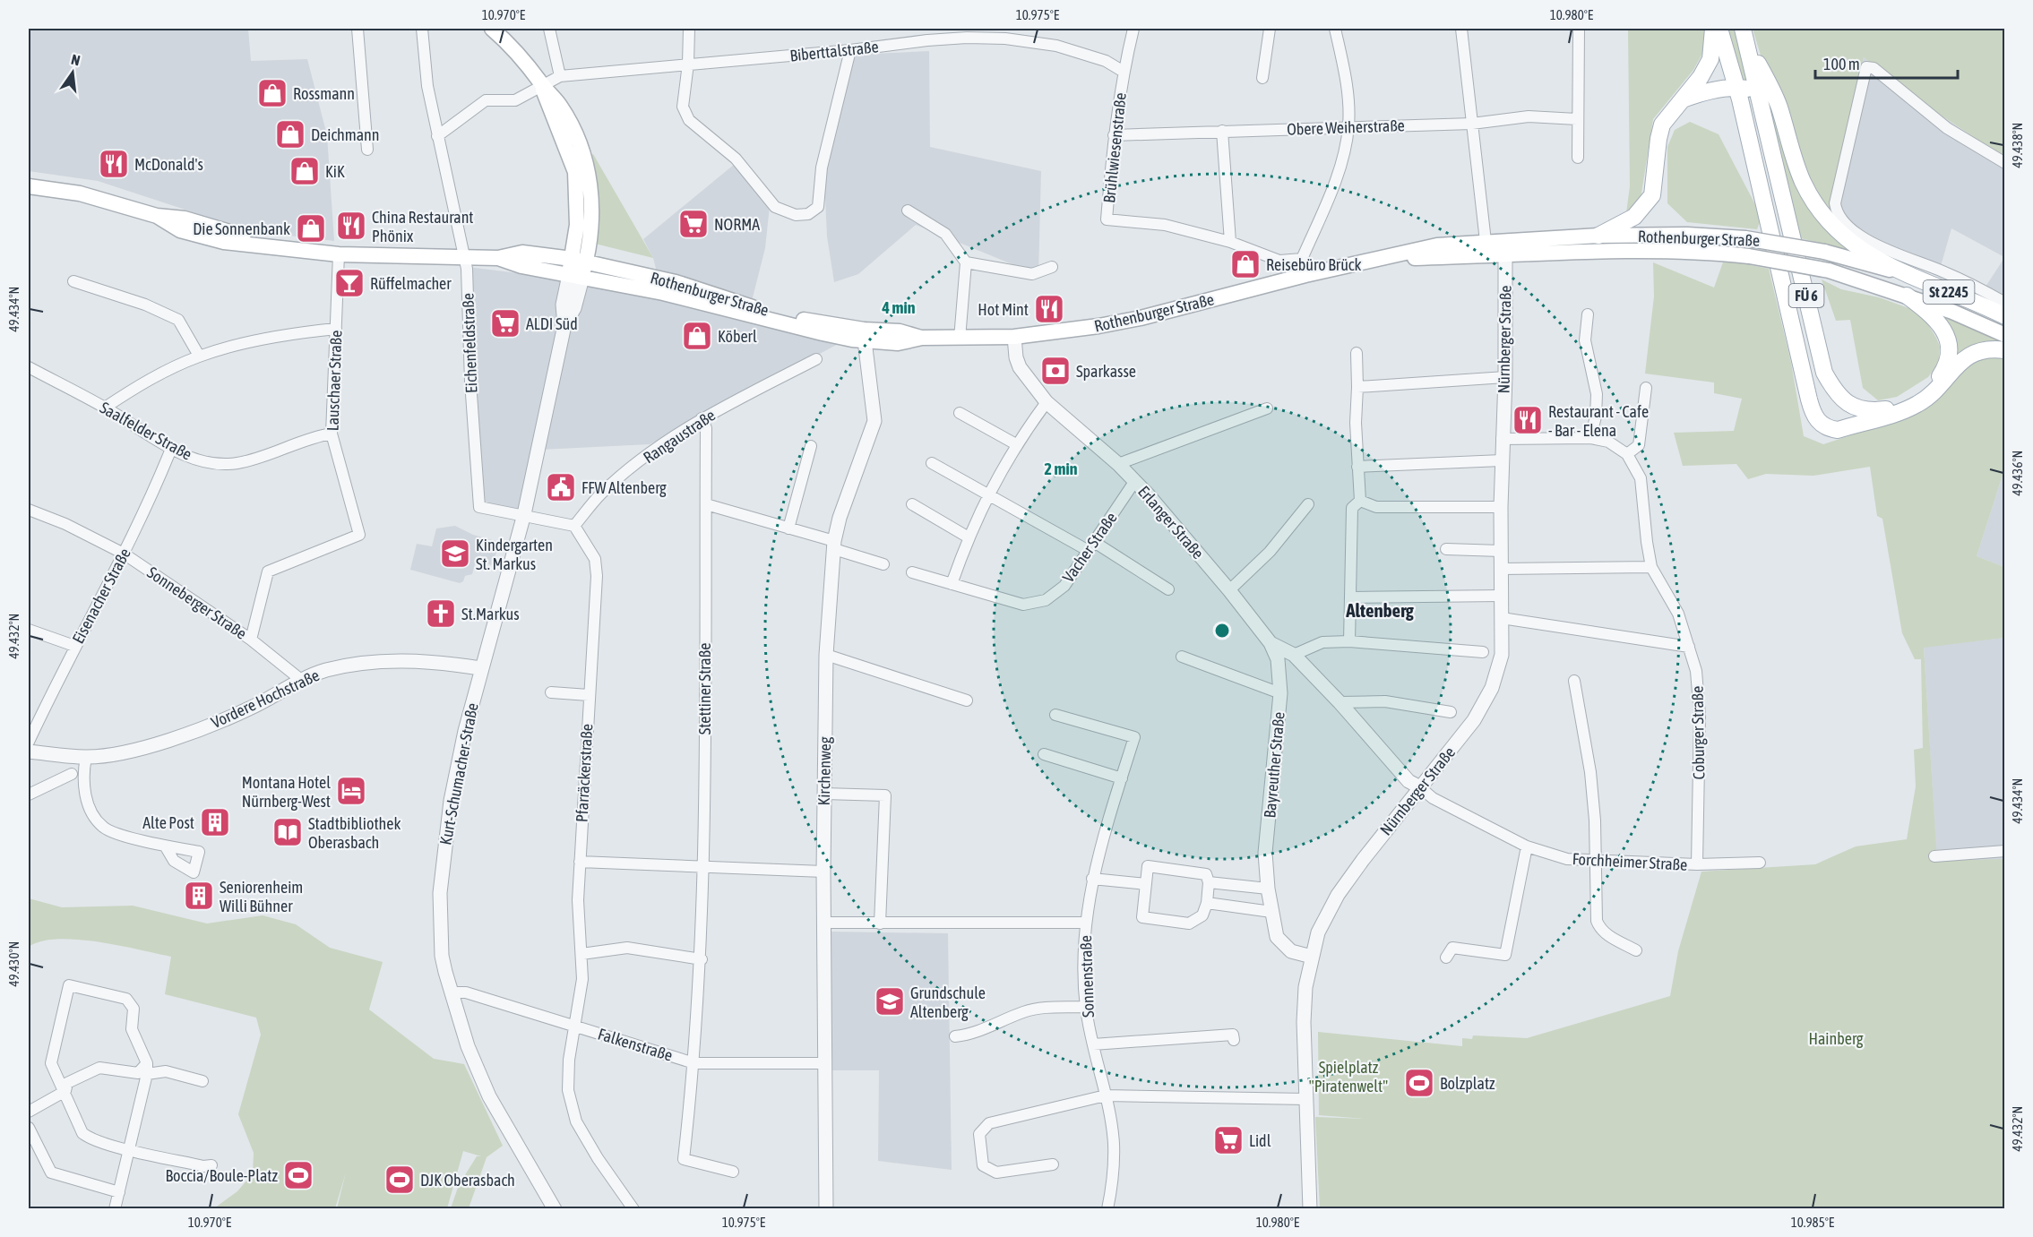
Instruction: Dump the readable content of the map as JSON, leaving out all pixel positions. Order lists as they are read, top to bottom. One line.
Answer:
{"streets":{"main road":["Rothenburger Straße","St 2245","FÜ 6"],"street":["Biberttalstraße","Obere Weiherstraße","Brühlwiesenstraße","Nürnberger Straße","Eichenfeldstraße","Lauschaer Straße","Saalfelder Straße","Rangaustraße","Erlanger Straße","Vacher Straße","Eisenacher Straße","Sonneberger Straße","Stettiner Straße","Vordere Hochstraße","Coburger Straße","Bayreuther Straße","Kirchenweg","Pfarräckerstraße","Kurt-Schumacher-Straße","Forchheimer Straße","Sonnenstraße","Falkenstraße"]},"crossings":[["Biberttalstraße","Brühlwiesenstraße"],["Obere Weiherstraße","Brühlwiesenstraße"],["Rothenburger Straße","FÜ 6"],["Rothenburger Straße","Nürnberger Straße"],["Rothenburger Straße","Eichenfeldstraße"],["Rothenburger Straße","Lauschaer Straße"],["Rothenburger Straße","Erlanger Straße"],["Rothenburger Straße","Kirchenweg"],["Rothenburger Straße","Kurt-Schumacher-Straße"],["Nürnberger Straße","Erlanger Straße"],["Nürnberger Straße","Bayreuther Straße"],["Nürnberger Straße","Forchheimer Straße"],["Eichenfeldstraße","Kurt-Schumacher-Straße"],["Lauschaer Straße","Saalfelder Straße"],["Lauschaer Straße","Sonneberger Straße"],["Saalfelder Straße","Eisenacher Straße"],["Rangaustraße","Stettiner Straße"],["Rangaustraße","Pfarräckerstraße"],["Erlanger Straße","Vacher Straße"],["Erlanger Straße","Bayreuther Straße"],["Erlanger Straße","Forchheimer Straße"],["Eisenacher Straße","Sonneberger Straße"],["Sonneberger Straße","Vordere Hochstraße"],["Stettiner Straße","Falkenstraße"],["Vordere Hochstraße","Kurt-Schumacher-Straße"],["Coburger Straße","Forchheimer Straße"],["Kirchenweg","Falkenstraße"],["Pfarräckerstraße","Falkenstraße"],["Kurt-Schumacher-Straße","Falkenstraße"]],"districts":["Altenberg"],"parks":["Hainberg","Spielplatz \"Piratenwelt\""],"places":{"shop":["Rossmann","Deichmann","KiK","Die Sonnenbank","Reisebüro Brück","Köberl"],"restaurant":["McDonald's","China Restaurant Phönix","Hot Mint","Restaurant - Cafe - Bar - Elena"],"supermarket":["NORMA","ALDI Süd","Lidl"],"bar":["Rüffelmacher"],"bank":["Sparkasse"],"public building":["FFW Altenberg"],"school or university":["Kindergarten St. Markus","Grundschule Altenberg"],"church":["St.Markus"],"hotel":["Montana Hotel Nürnberg-West"],"building":["Alte Post","Seniorenheim Willi Bühner"],"library":["Stadtbibliothek Oberasbach"],"sports":["Bolzplatz","Boccia/Boule-Platz","DJK Oberasbach"]},"scale_bar":"100 m","north":"top","coordinates":["10.970°E","10.975°E","10.980°E","49.438°N","49.434°N","49.436°N","49.432°N","49.430°N","10.985°E"],"rings":["4 min","2 min"]}
